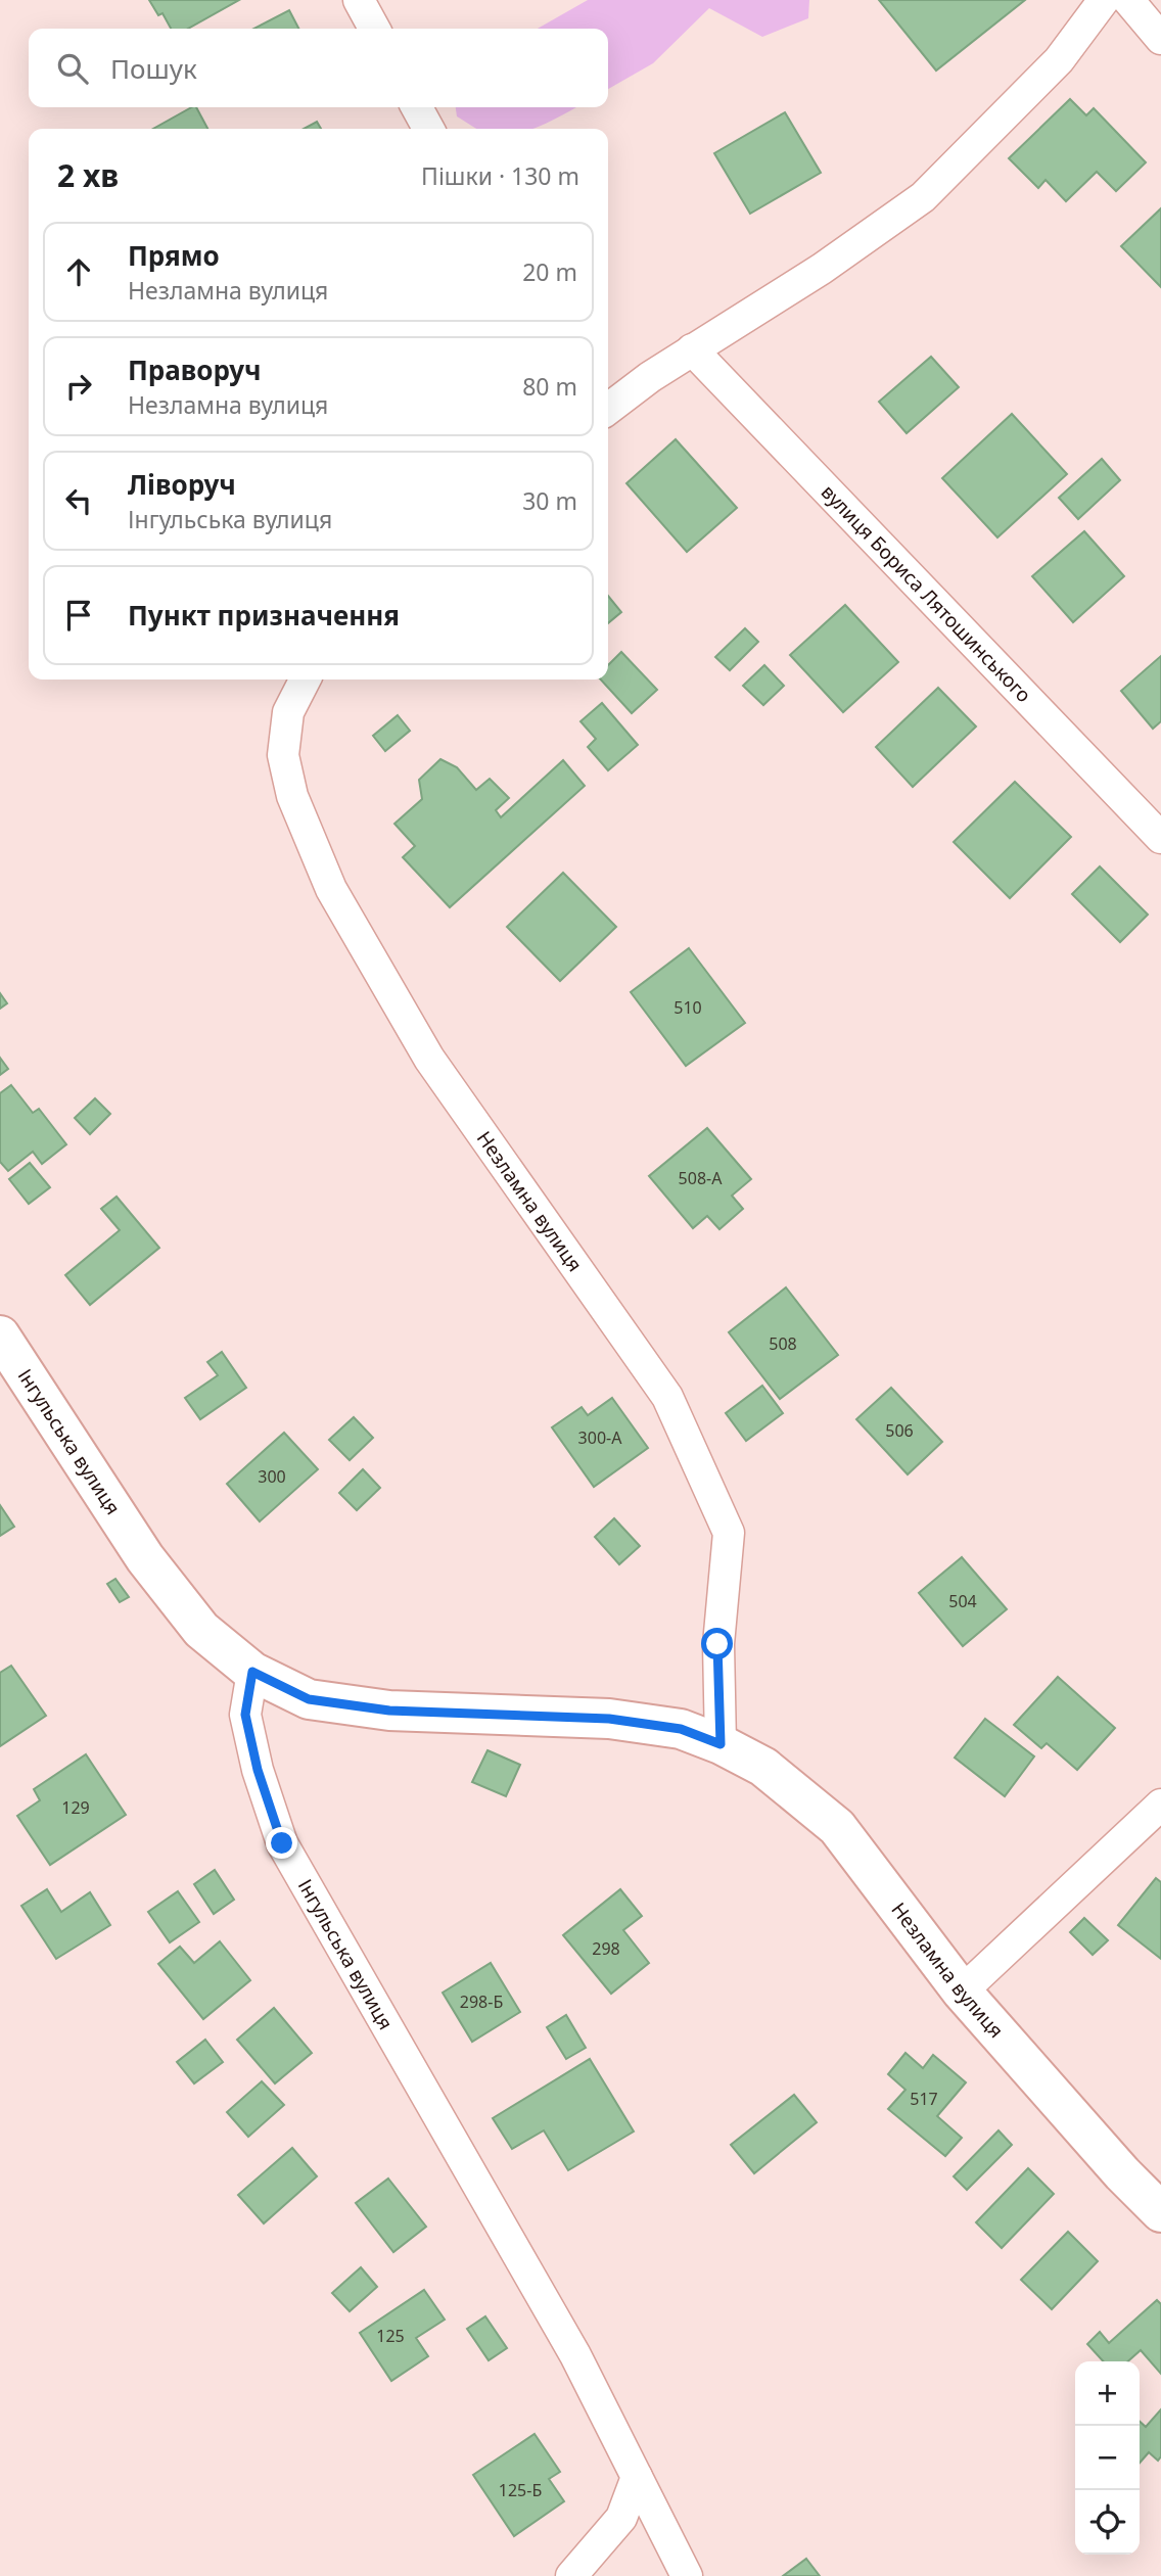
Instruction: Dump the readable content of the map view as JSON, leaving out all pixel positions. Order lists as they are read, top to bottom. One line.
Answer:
{"streets":{"street":["вулиця Бориса Лятошинського","Незламна вулиця","Інгульська вулиця"]},"crossings":[["Незламна вулиця","Інгульська вулиця"]],"house_numbers":["510","508-А","508","506","300-А","300","504","129","298","298-Б","517","125","125-Б"],"page":{"search":"Пошук","heading":["2 хв","Пішки · 130 m"],"list":[["Прямо","Незламна вулиця","20 m"],["Праворуч","Незламна вулиця","80 m"],["Ліворуч","Інгульська вулиця","30 m"],"Пункт призначення"],"map_buttons":["+","−"]}}
